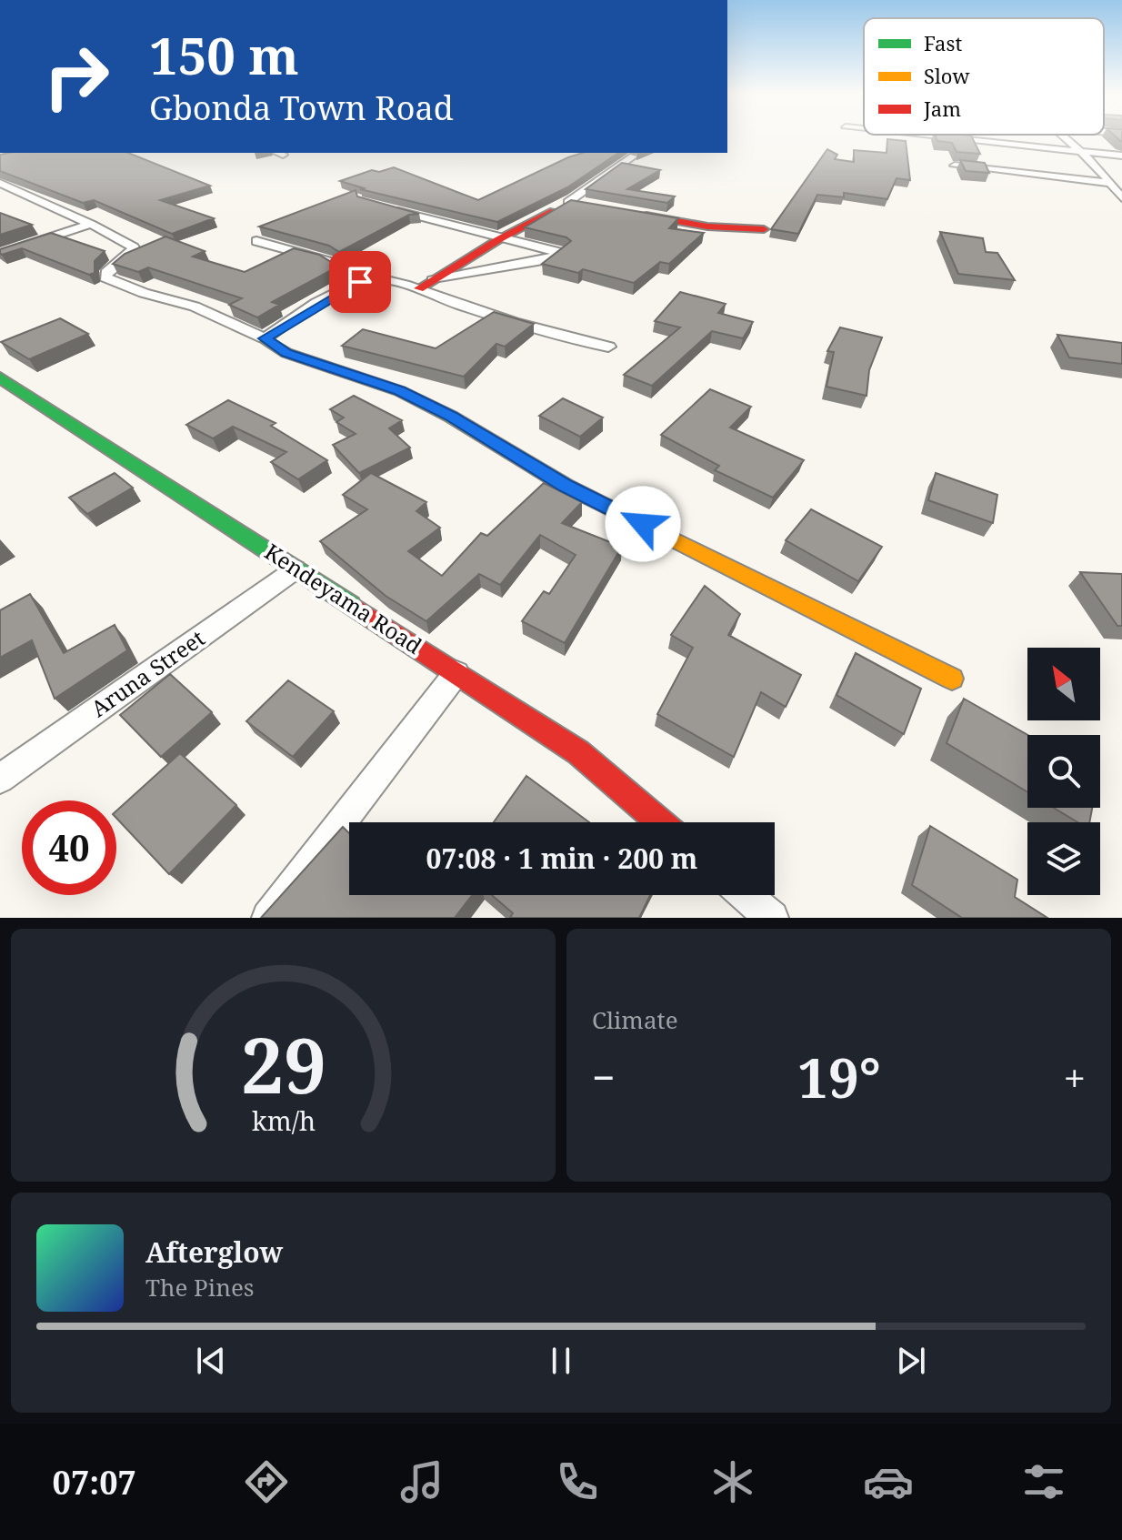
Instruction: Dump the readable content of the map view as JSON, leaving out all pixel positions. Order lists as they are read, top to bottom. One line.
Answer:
{"streets":{"street":["Kendeyama Road","Aruna Street"]},"crossings":[["Kendeyama Road","Aruna Street"]],"legend":["Fast","Slow","Jam"],"north":"top left","page":{"turn":["150 m","Gbonda Town Road"],"limit":"40","trip":"07:08 · 1 min · 200 m","tile":"Climate","heat":["−","19°","+"],"song":["Afterglow","The Pines"],"tabs":"07:07","gauge":["29","km/h"]}}
